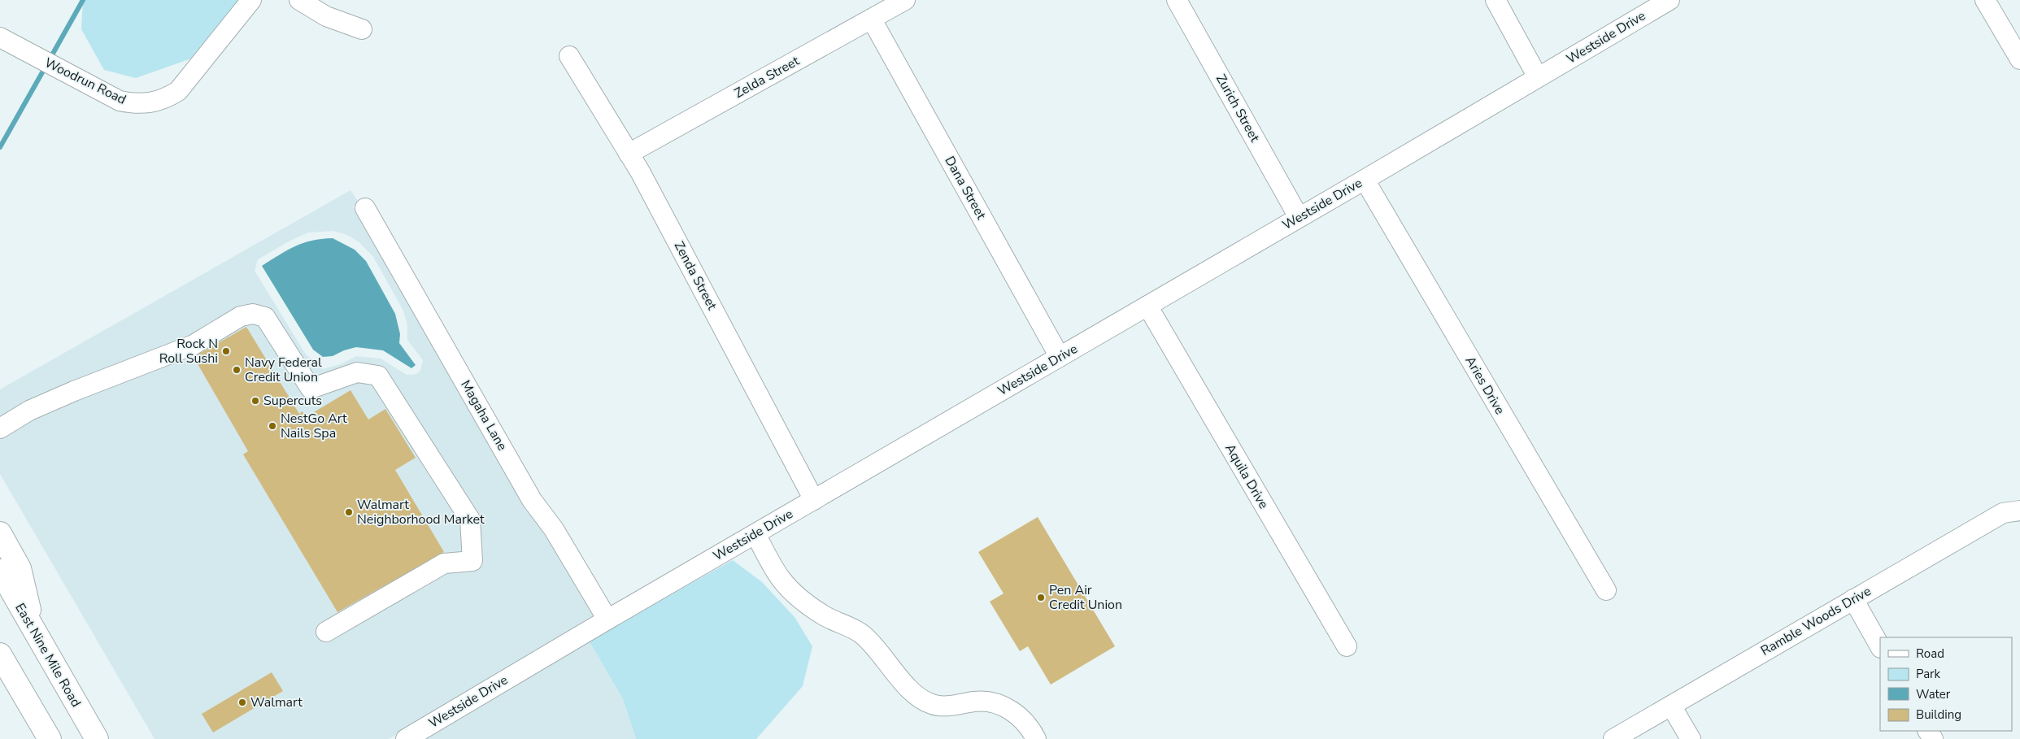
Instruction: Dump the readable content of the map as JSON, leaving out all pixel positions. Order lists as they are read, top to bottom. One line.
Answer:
{"streets":{"main road":["East Nine Mile Road"],"street":["Westside Drive","Zelda Street","Woodrun Road","Zurich Street","Dana Street","Zenda Street","Aries Drive","Magaha Lane","Aquila Drive","Ramble Woods Drive"]},"crossings":[["Westside Drive","Zurich Street"],["Westside Drive","Dana Street"],["Westside Drive","Zenda Street"],["Westside Drive","Aries Drive"],["Westside Drive","Magaha Lane"],["Westside Drive","Aquila Drive"],["Zelda Street","Dana Street"],["Zelda Street","Zenda Street"]],"places":["Rock N Roll Sushi","Navy Federal Credit Union","Supercuts","NestGo Art Nails Spa","Walmart Neighborhood Market","Pen Air Credit Union","Walmart"],"legend":["Road","Park","Water","Building"]}
